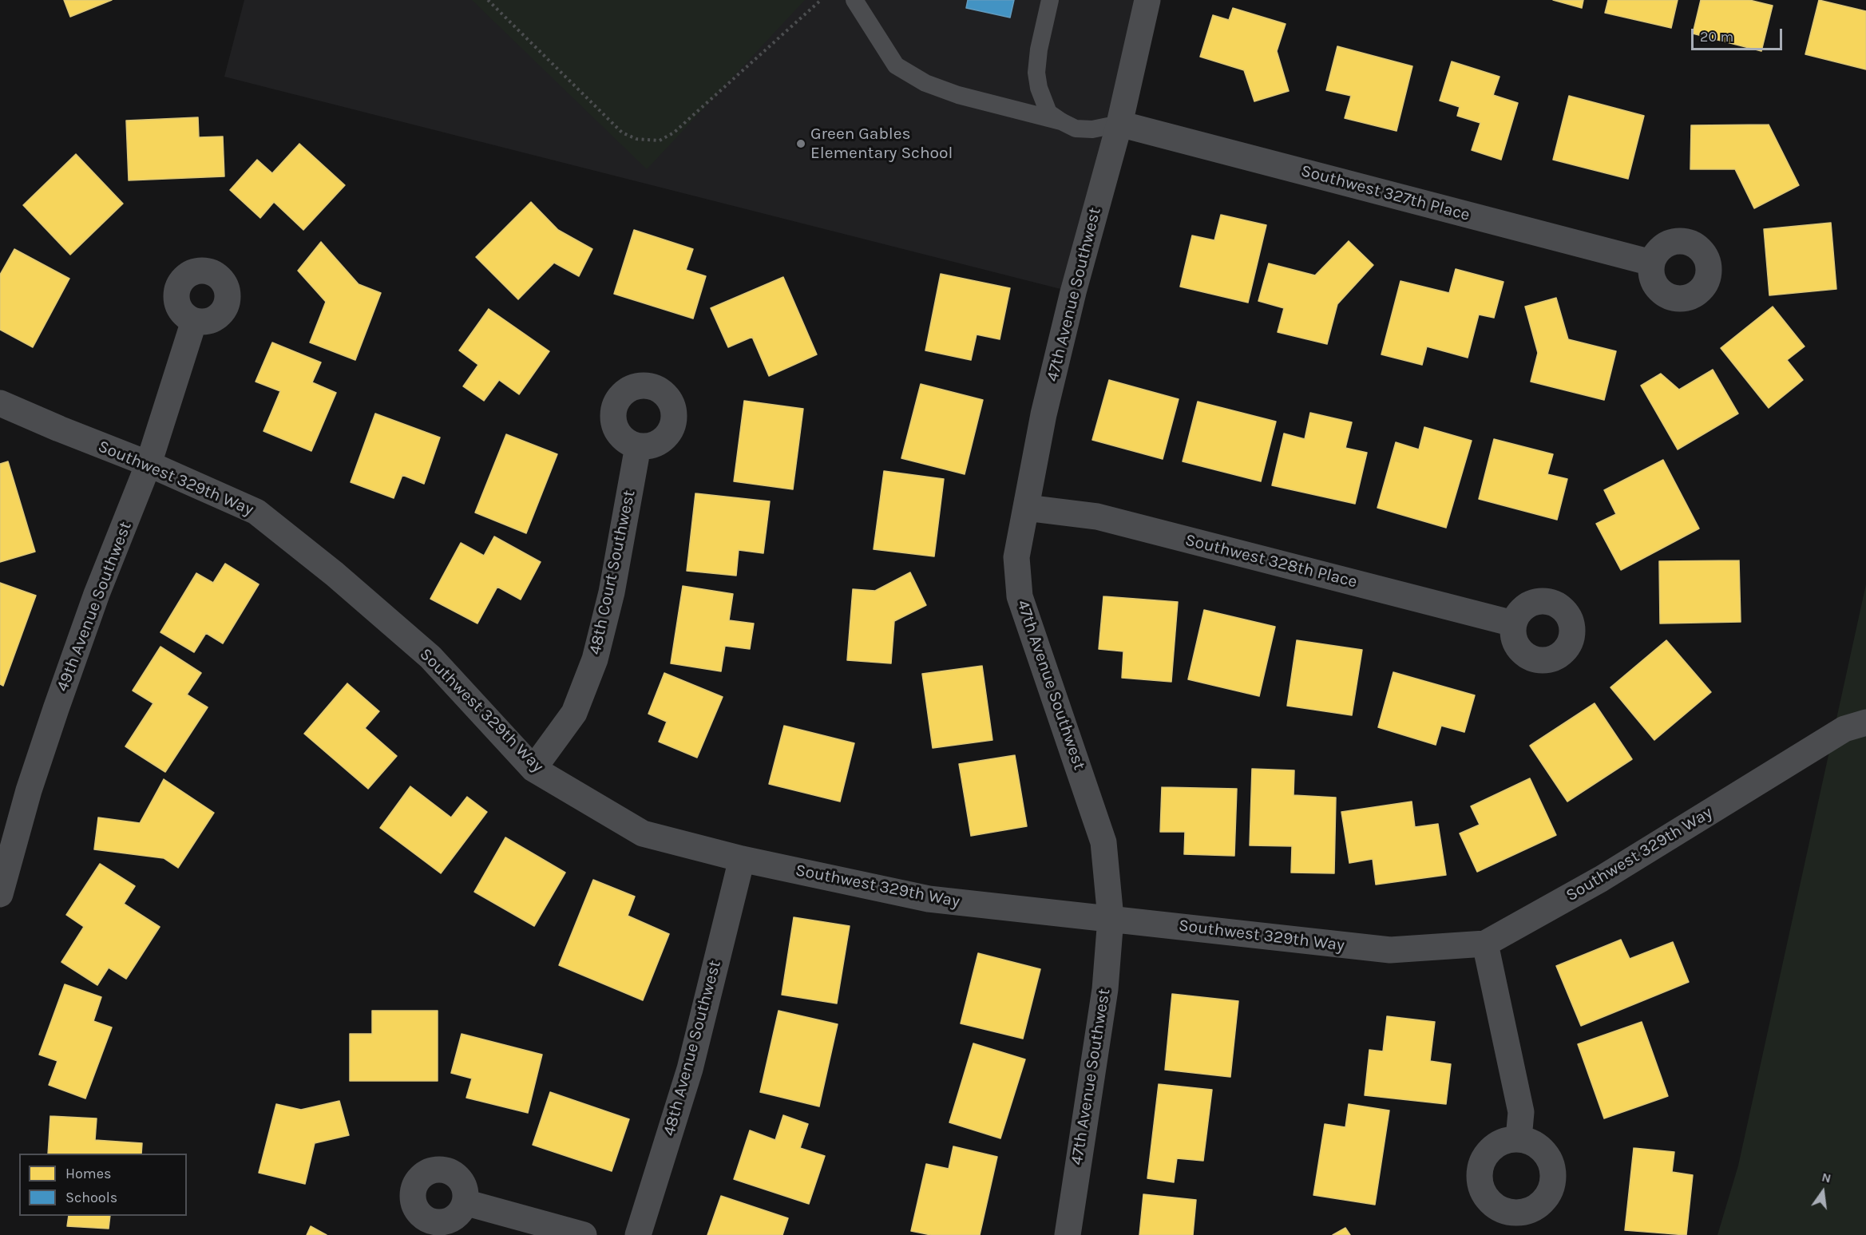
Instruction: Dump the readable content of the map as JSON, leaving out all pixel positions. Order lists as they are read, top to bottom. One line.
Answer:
{"streets":{"street":["Southwest 327th Place","47th Avenue Southwest","Southwest 329th Way","Southwest 328th Place","48th Court Southwest","49th Avenue Southwest","48th Avenue Southwest"]},"crossings":[["Southwest 327th Place","47th Avenue Southwest"],["47th Avenue Southwest","Southwest 329th Way"],["47th Avenue Southwest","Southwest 328th Place"],["Southwest 329th Way","48th Court Southwest"],["Southwest 329th Way","49th Avenue Southwest"],["Southwest 329th Way","48th Avenue Southwest"]],"places":["Green Gables Elementary School"],"legend":["Homes","Schools"],"scale_bar":"20 m","north":"top"}
